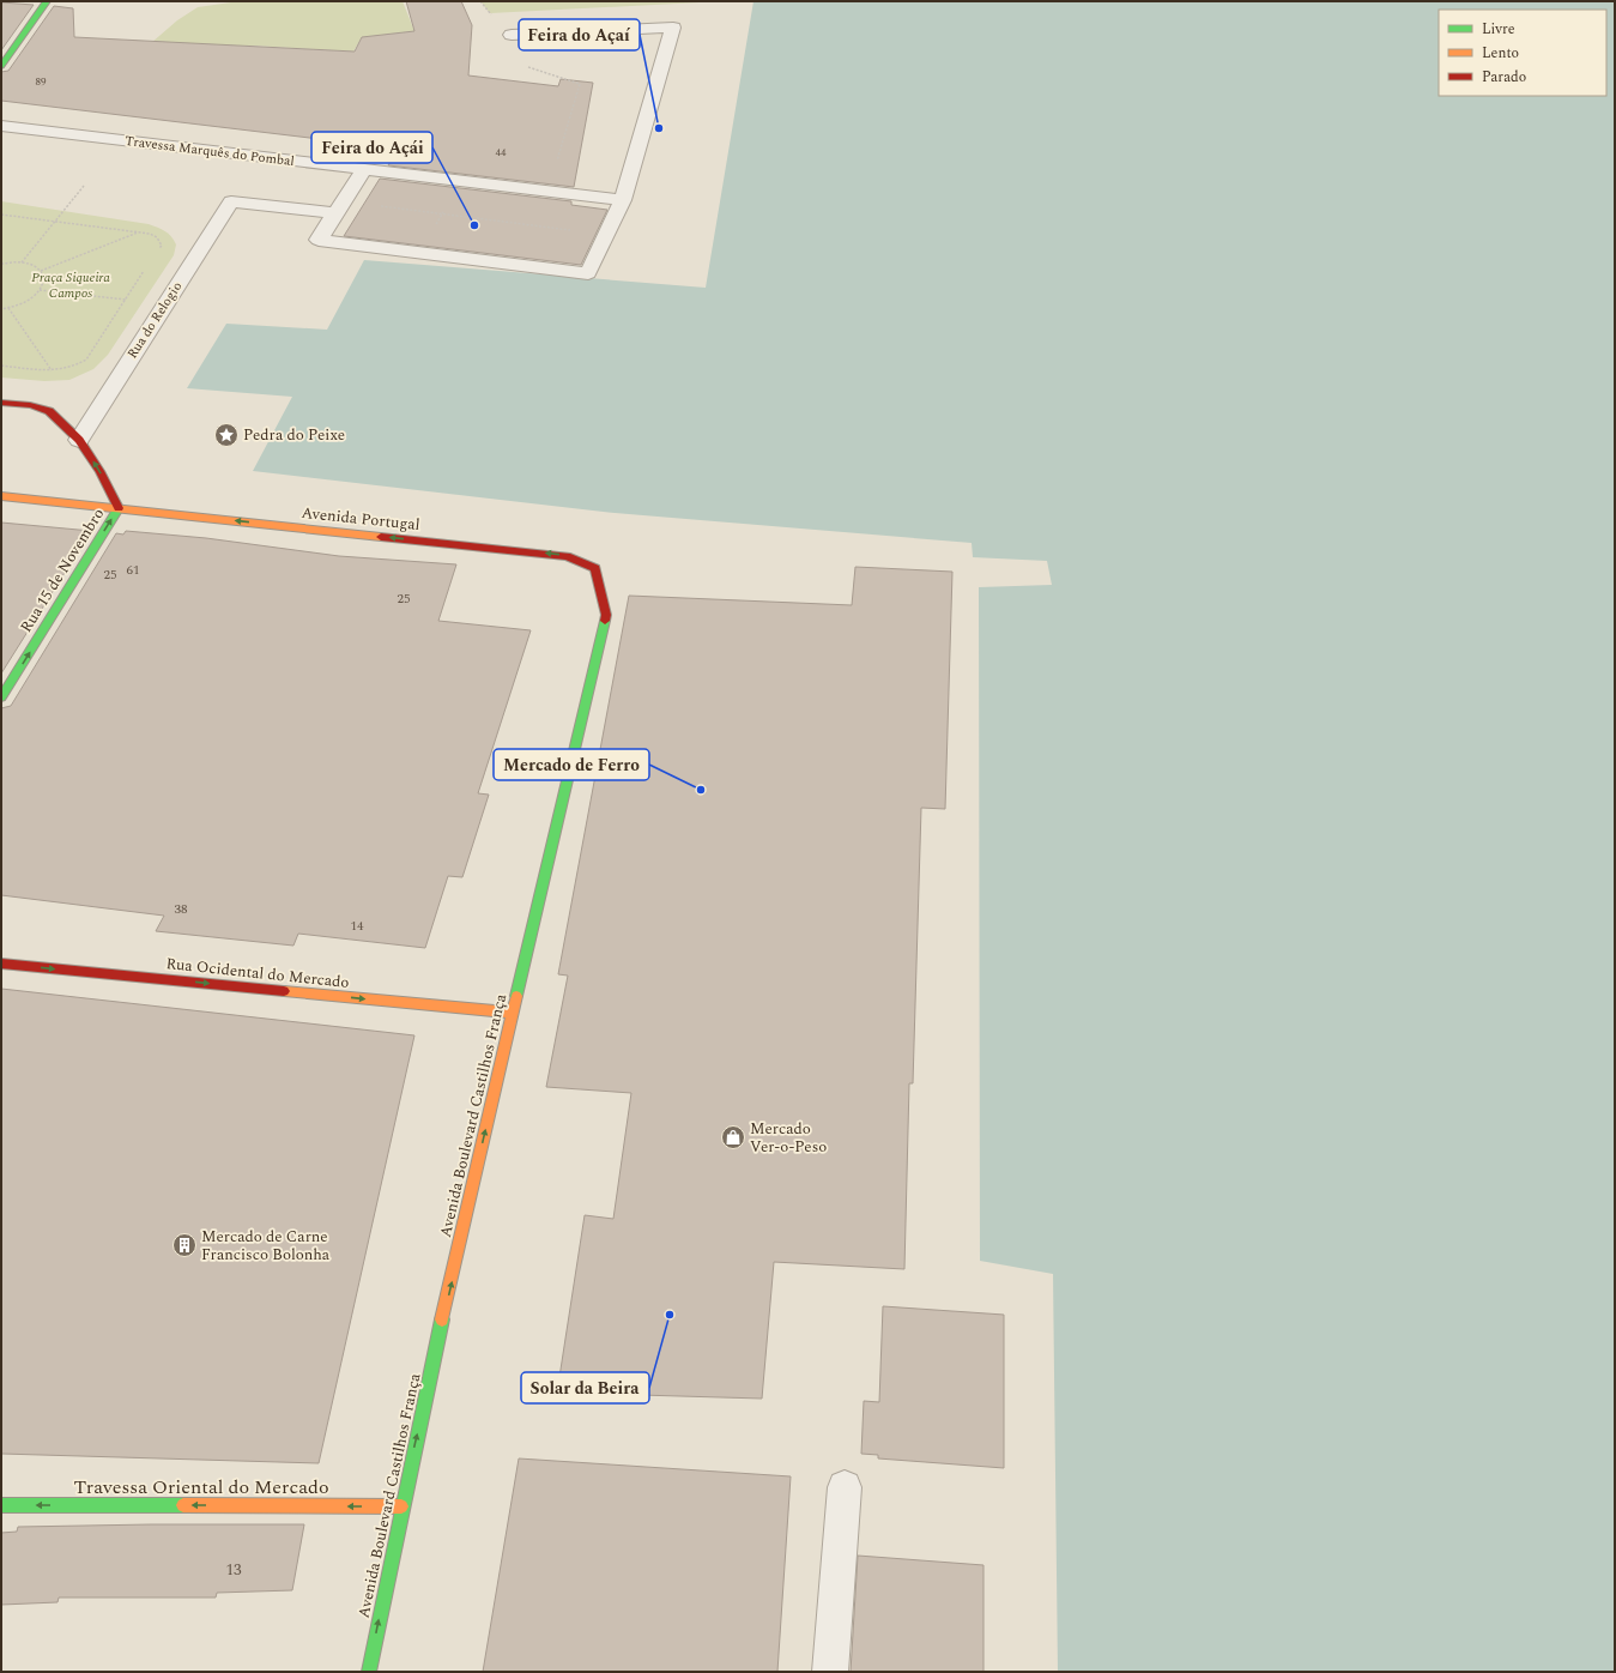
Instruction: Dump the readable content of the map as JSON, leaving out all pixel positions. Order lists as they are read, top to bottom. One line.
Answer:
{"streets":{"main road":["Avenida Portugal","Rua 15 de Novembro","Rua Ocidental do Mercado","Avenida Boulevard Castilhos França","Travessa Oriental do Mercado"],"lane":["Travessa Marquês do Pombal","Rua do Relogio"]},"crossings":[["Avenida Portugal","Rua 15 de Novembro"],["Avenida Portugal","Avenida Boulevard Castilhos França"],["Rua Ocidental do Mercado","Avenida Boulevard Castilhos França"],["Avenida Boulevard Castilhos França","Travessa Oriental do Mercado"]],"one_way":["Avenida Portugal","Rua 15 de Novembro","Rua Ocidental do Mercado","Avenida Boulevard Castilhos França","Travessa Oriental do Mercado"],"parks":["Praça Siqueira Campos"],"places":{"other":["Feira do Açaí","Feira do Açái","Mercado de Ferro","Solar da Beira"],"place":["Pedra do Peixe"],"shop":["Mercado Ver-o-Peso"],"building":["Mercado de Carne Francisco Bolonha"]},"house_numbers":["89","44","61","25","25","38","14","13"],"legend":["Livre","Lento","Parado"]}
